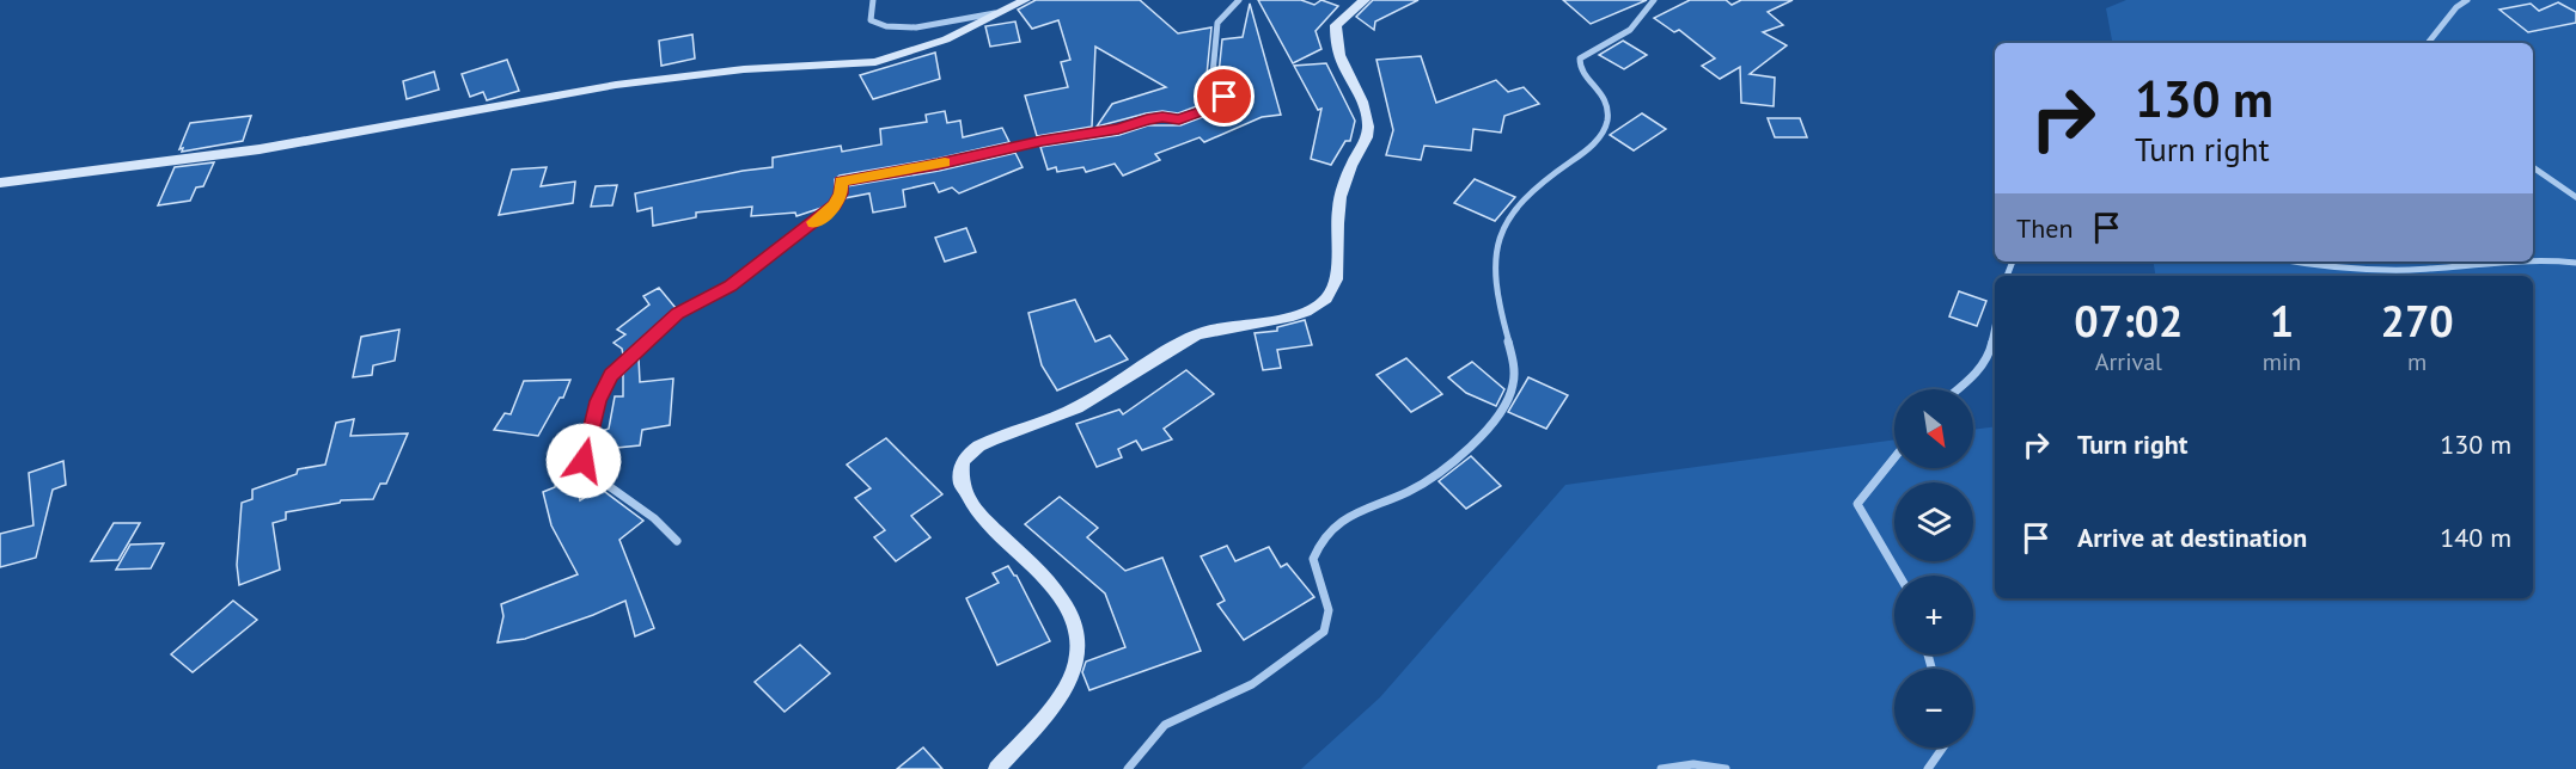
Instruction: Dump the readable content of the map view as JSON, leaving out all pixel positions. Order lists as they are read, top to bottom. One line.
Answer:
{"north":"bottom right","page":{"turn":["130 m","Turn right"],"then":"Then","eta":["07:02","Arrival","1","min","270","m"],"map_buttons":["+","−"],"list":[{"name":"Turn right","value":"130 m"},{"name":"Arrive at destination","value":"140 m"}]}}
